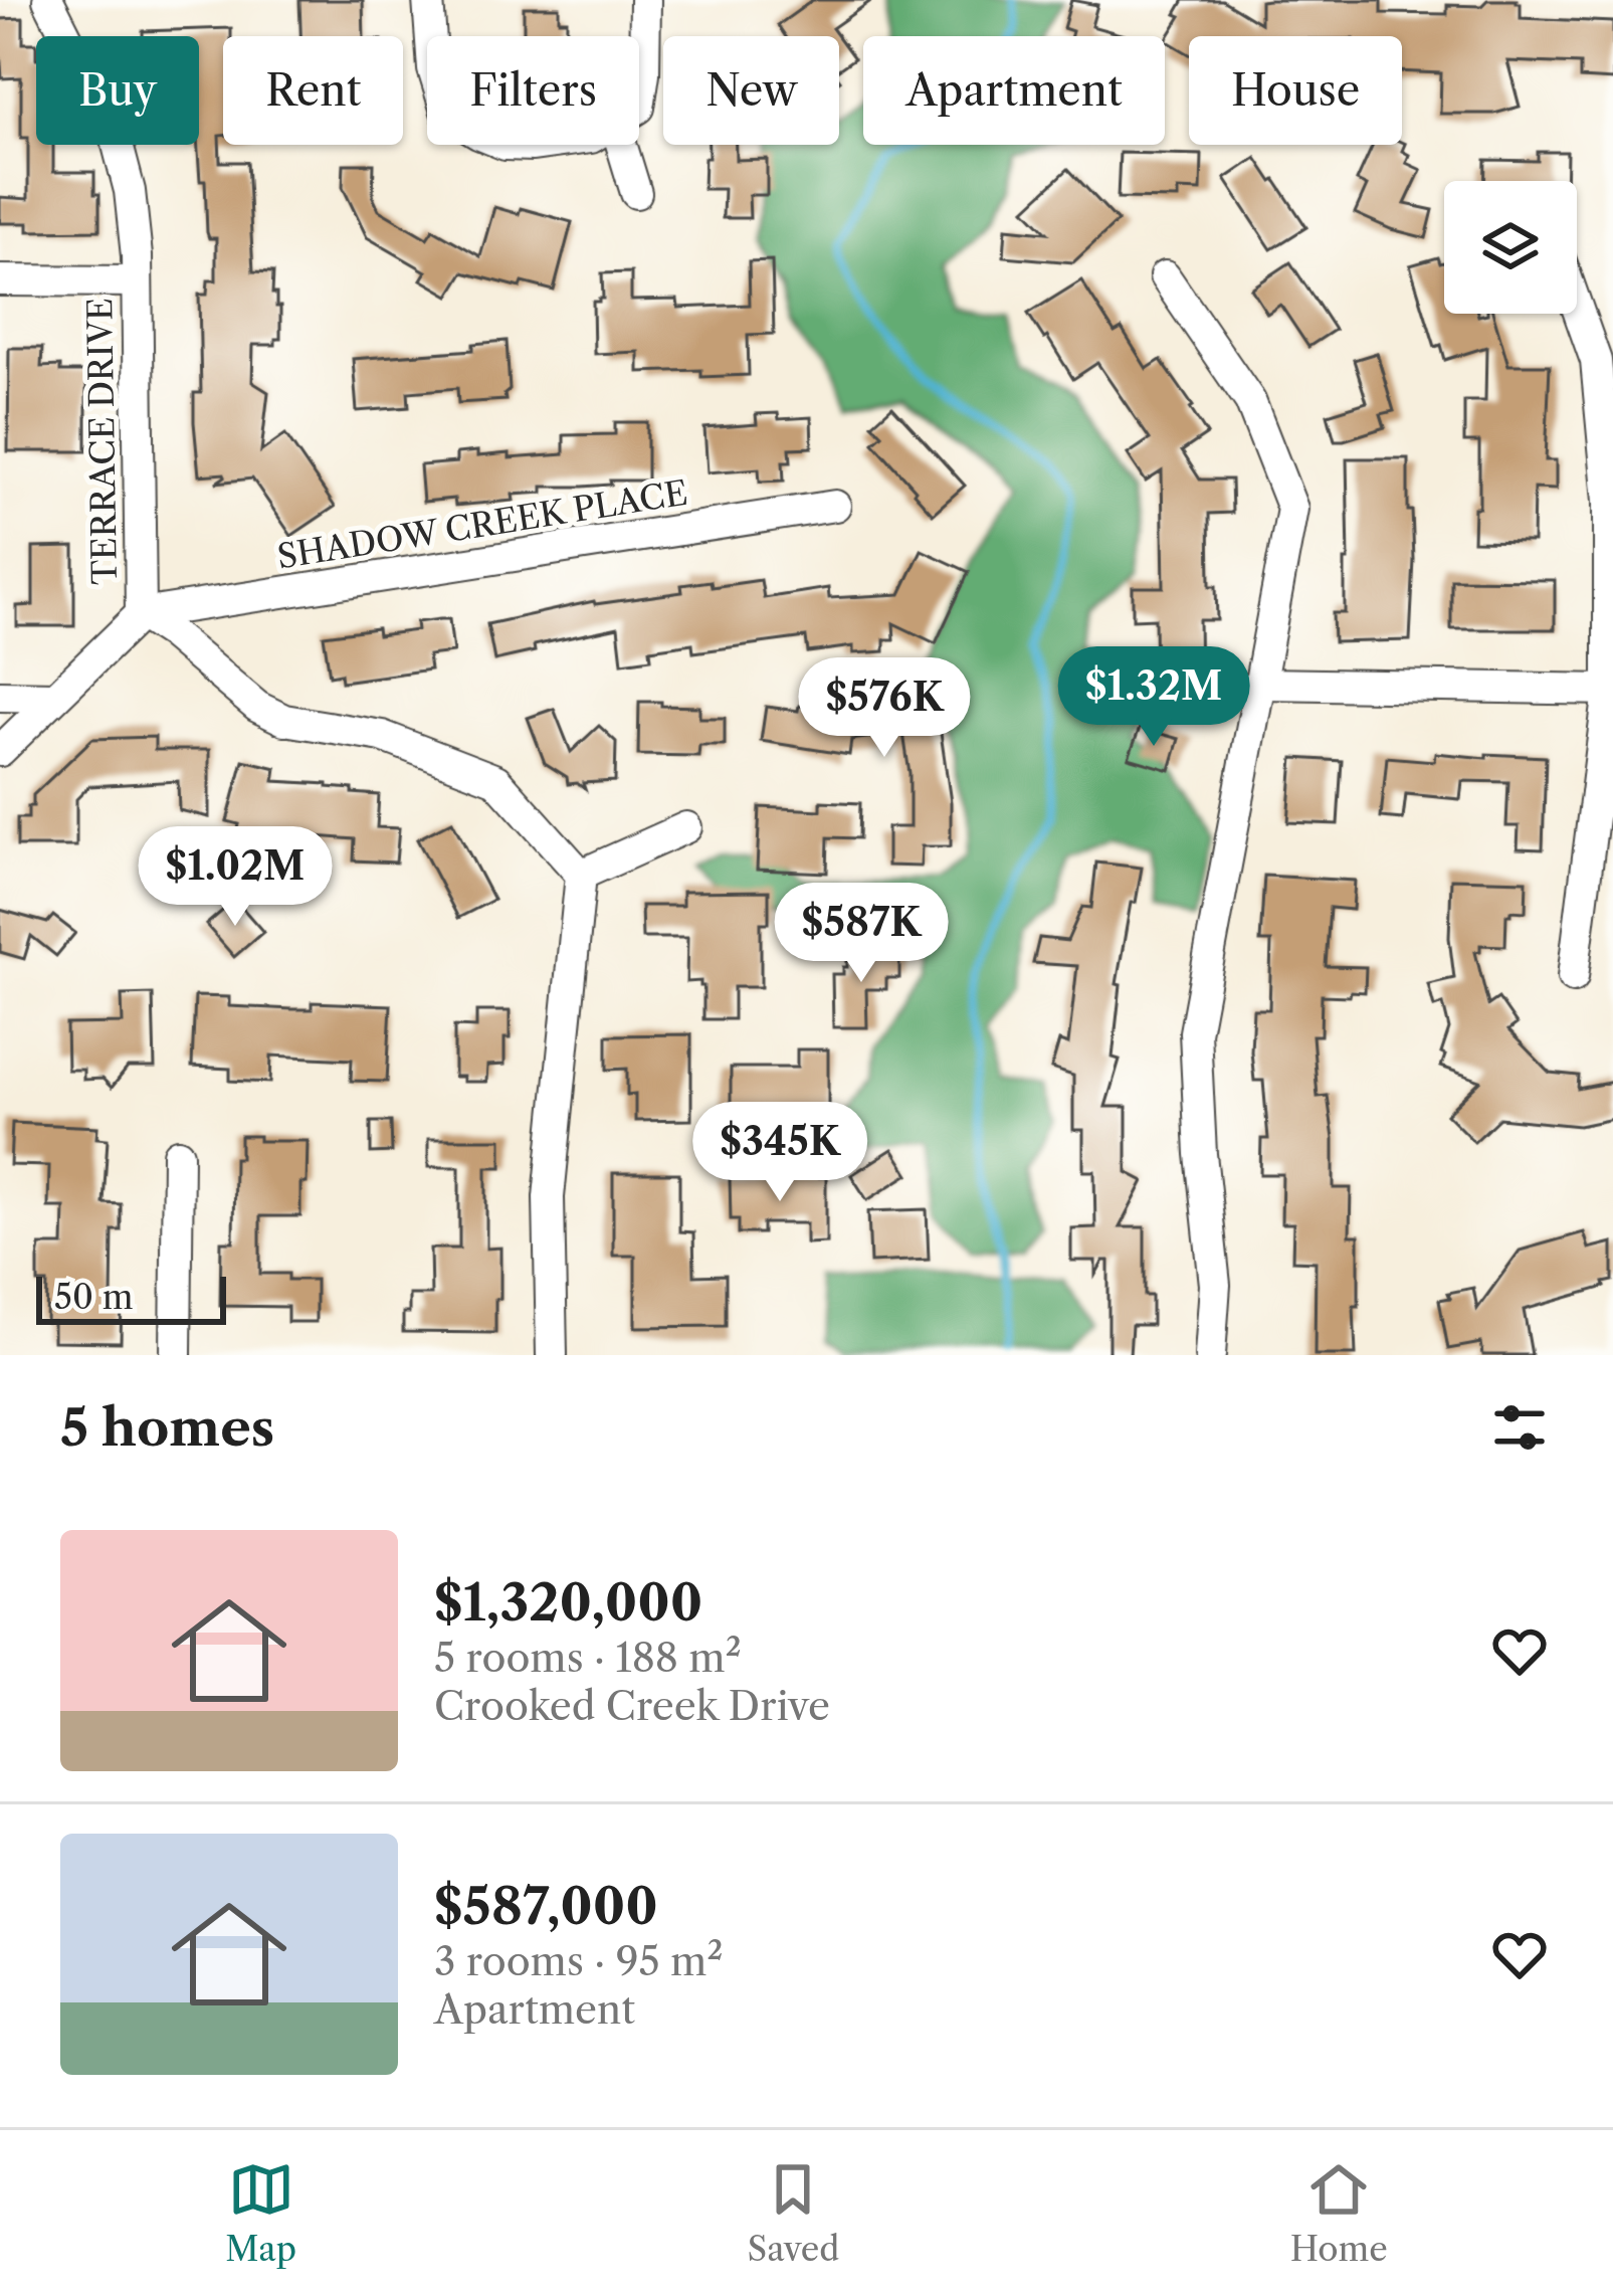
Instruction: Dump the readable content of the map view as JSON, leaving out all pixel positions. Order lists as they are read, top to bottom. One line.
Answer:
{"streets":{"street":["TERRACE DRIVE","SHADOW CREEK PLACE"]},"crossings":[["TERRACE DRIVE","SHADOW CREEK PLACE"]],"scale_bar":"50 m","page":{"chip":["Buy","Rent","Filters","New","Apartment","House"],"price":["$1.32M","$576K","$1.02M","$587K","$345K"],"scale":"50 m","heading":"5 homes","list":[{"name":"$1,320,000","note":"5 rooms · 188 m² · Crooked Creek Drive"},{"name":"$587,000","note":"3 rooms · 95 m² · Apartment"}],"tabs":["Map","Saved","Home"]}}
